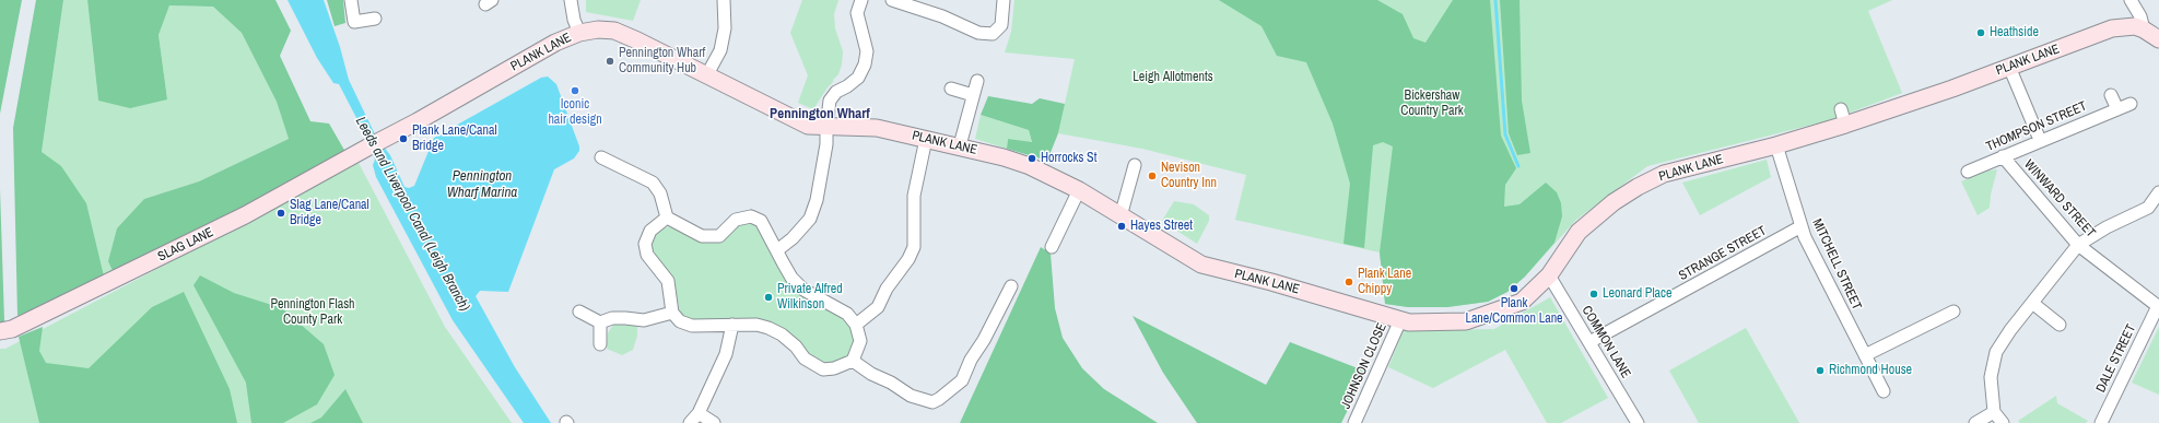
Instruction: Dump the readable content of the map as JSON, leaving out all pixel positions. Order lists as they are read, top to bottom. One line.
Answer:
{"streets":{"street":["PLANK LANE","THOMPSON STREET","WINWARD STREET","SLAG LANE","STRANGE STREET","MITCHELL STREET","COMMON LANE","DALE STREET","JOHNSON CLOSE"]},"crossings":[["PLANK LANE","WINWARD STREET"],["PLANK LANE","SLAG LANE"],["PLANK LANE","MITCHELL STREET"],["PLANK LANE","COMMON LANE"],["PLANK LANE","JOHNSON CLOSE"],["THOMPSON STREET","WINWARD STREET"],["WINWARD STREET","DALE STREET"],["STRANGE STREET","MITCHELL STREET"],["STRANGE STREET","COMMON LANE"]],"districts":["Pennington Wharf"],"water":["Pennington Wharf Marina","Leeds and Liverpool Canal (Leigh Branch)"],"parks":["Leigh Allotments","Bickershaw Country Park","Pennington Flash County Park"],"places":["Heathside","Pennington Wharf Community Hub","Iconic hair design","Plank Lane/Canal Bridge","Horrocks St","Nevison Country Inn","Slag Lane/Canal Bridge","Hayes Street","Plank Lane Chippy","Plank Lane/Common Lane","Leonard Place","Private Alfred Wilkinson","Richmond House"]}
